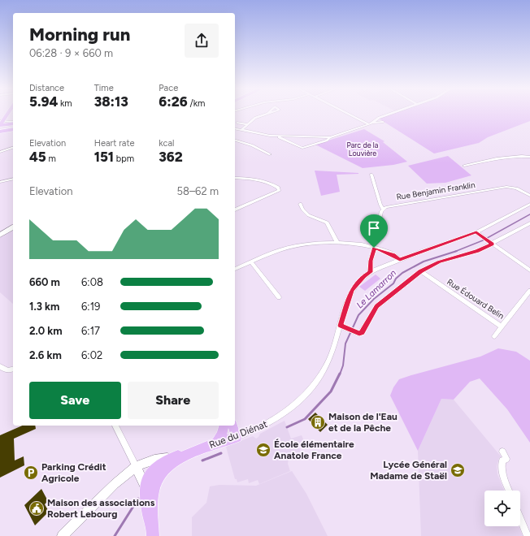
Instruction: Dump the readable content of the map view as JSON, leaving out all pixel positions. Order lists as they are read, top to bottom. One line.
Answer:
{"streets":{"main road":["Rue du Diénat"],"street":["Rue Benjamin Franklin","Rue Édouard Belin"]},"water":["Le Lamarron"],"parks":["Parc de la Louvière"],"places":{"building":["Maison de l'Eau et de la Pêche"],"school or university":["École élémentaire Anatole France","Lycée Général Madame de Staël"],"parking":["Parking Crédit Agricole"],"public building":["Maison des associations Robert Lebourg"]},"page":{"heading":["Morning run","06:28 · 9 × 660 m"],"stats":[["Distance","5.94 km"],["Time","38:13"],["Pace","6:26 /km"],["Elevation","45 m"],["Heart rate","151 bpm"],["kcal","362"]],"chart":["Elevation","58–62 m"],"list":[{"name":"660 m","note":"6:08"},{"name":"1.3 km","note":"6:19"},{"name":"2.0 km","note":"6:17"},{"name":"2.6 km","note":"6:02"}],"buttons":["Save","Share"]}}
